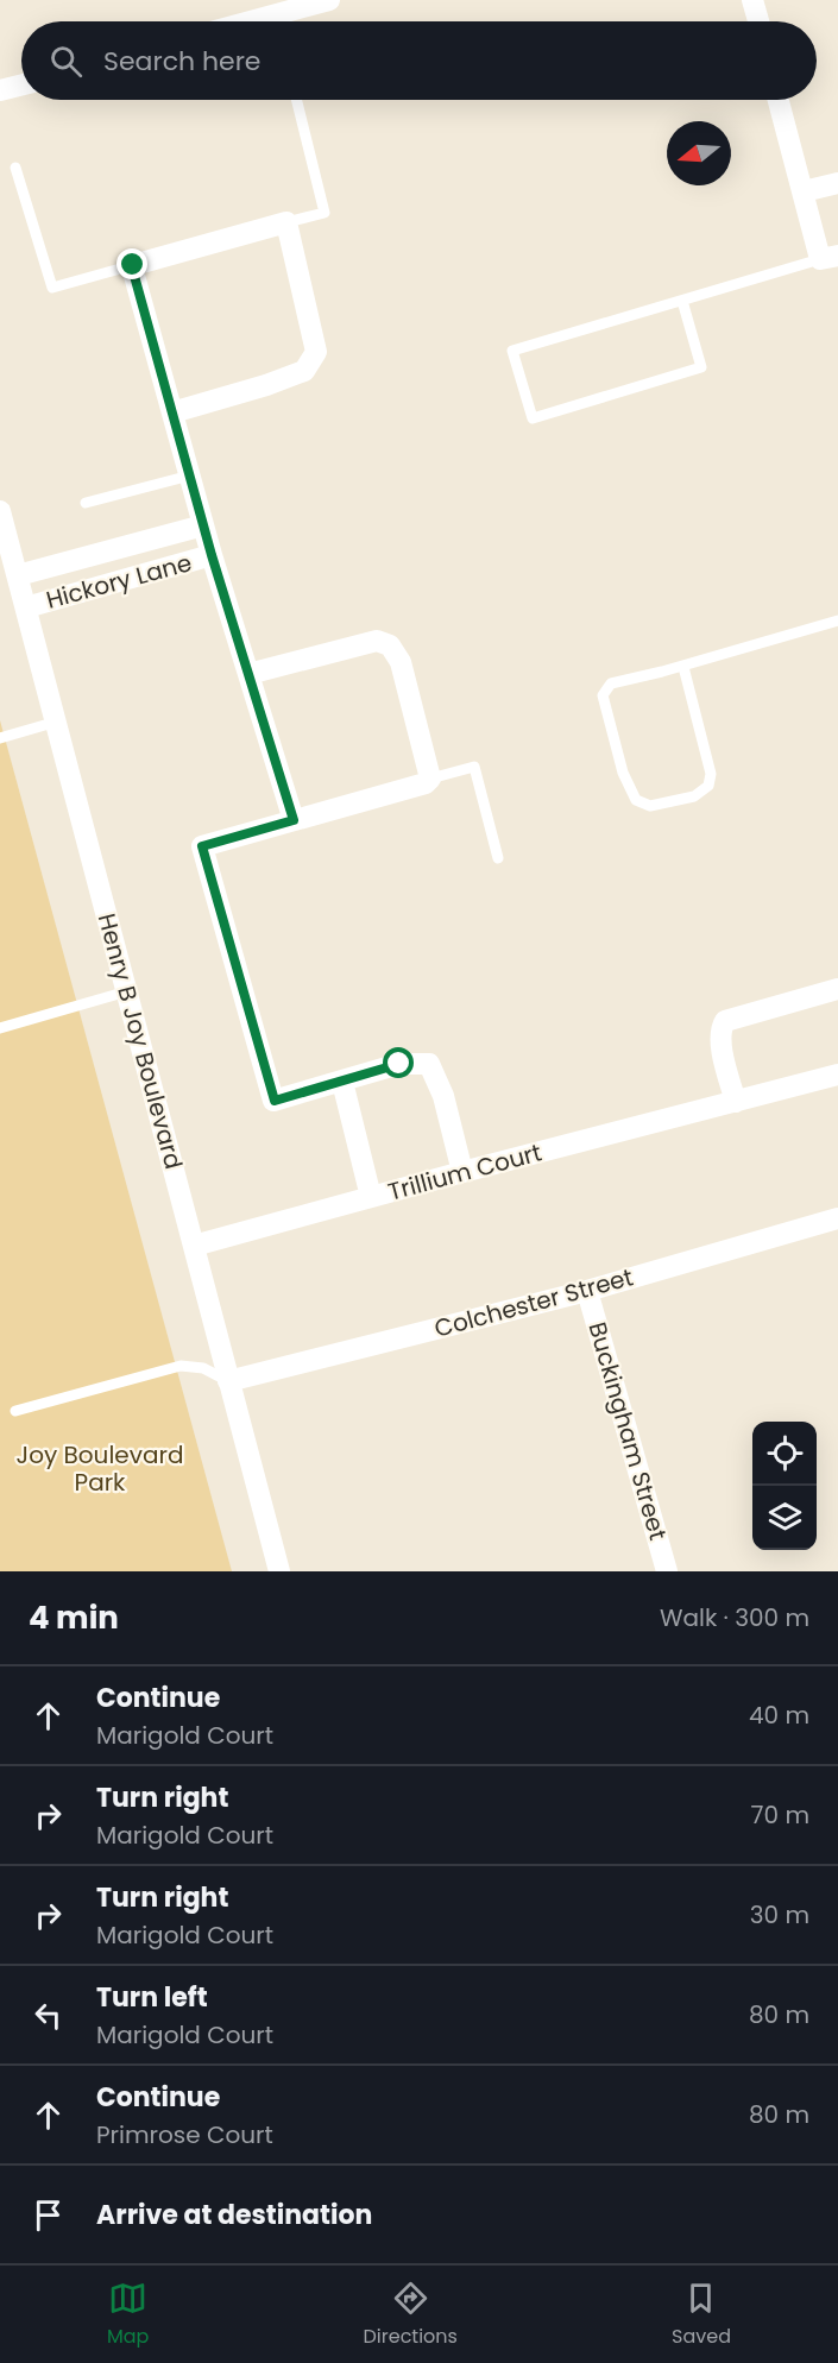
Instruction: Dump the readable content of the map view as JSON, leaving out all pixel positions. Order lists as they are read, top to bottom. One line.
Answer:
{"streets":{"street":["Hickory Lane","Henry B Joy Boulevard","Trillium Court","Colchester Street","Buckingham Street"]},"crossings":[["Hickory Lane","Henry B Joy Boulevard"],["Henry B Joy Boulevard","Trillium Court"],["Henry B Joy Boulevard","Colchester Street"],["Colchester Street","Buckingham Street"]],"parks":["Joy Boulevard Park"],"north":"left","page":{"search":"Search here","heading":["4 min","Walk · 300 m"],"list":[["Continue","Marigold Court","40 m"],["Turn right","Marigold Court","70 m"],["Turn right","Marigold Court","30 m"],["Turn left","Marigold Court","80 m"],["Continue","Primrose Court","80 m"],"Arrive at destination"],"nav":["Map","Directions","Saved"]}}
